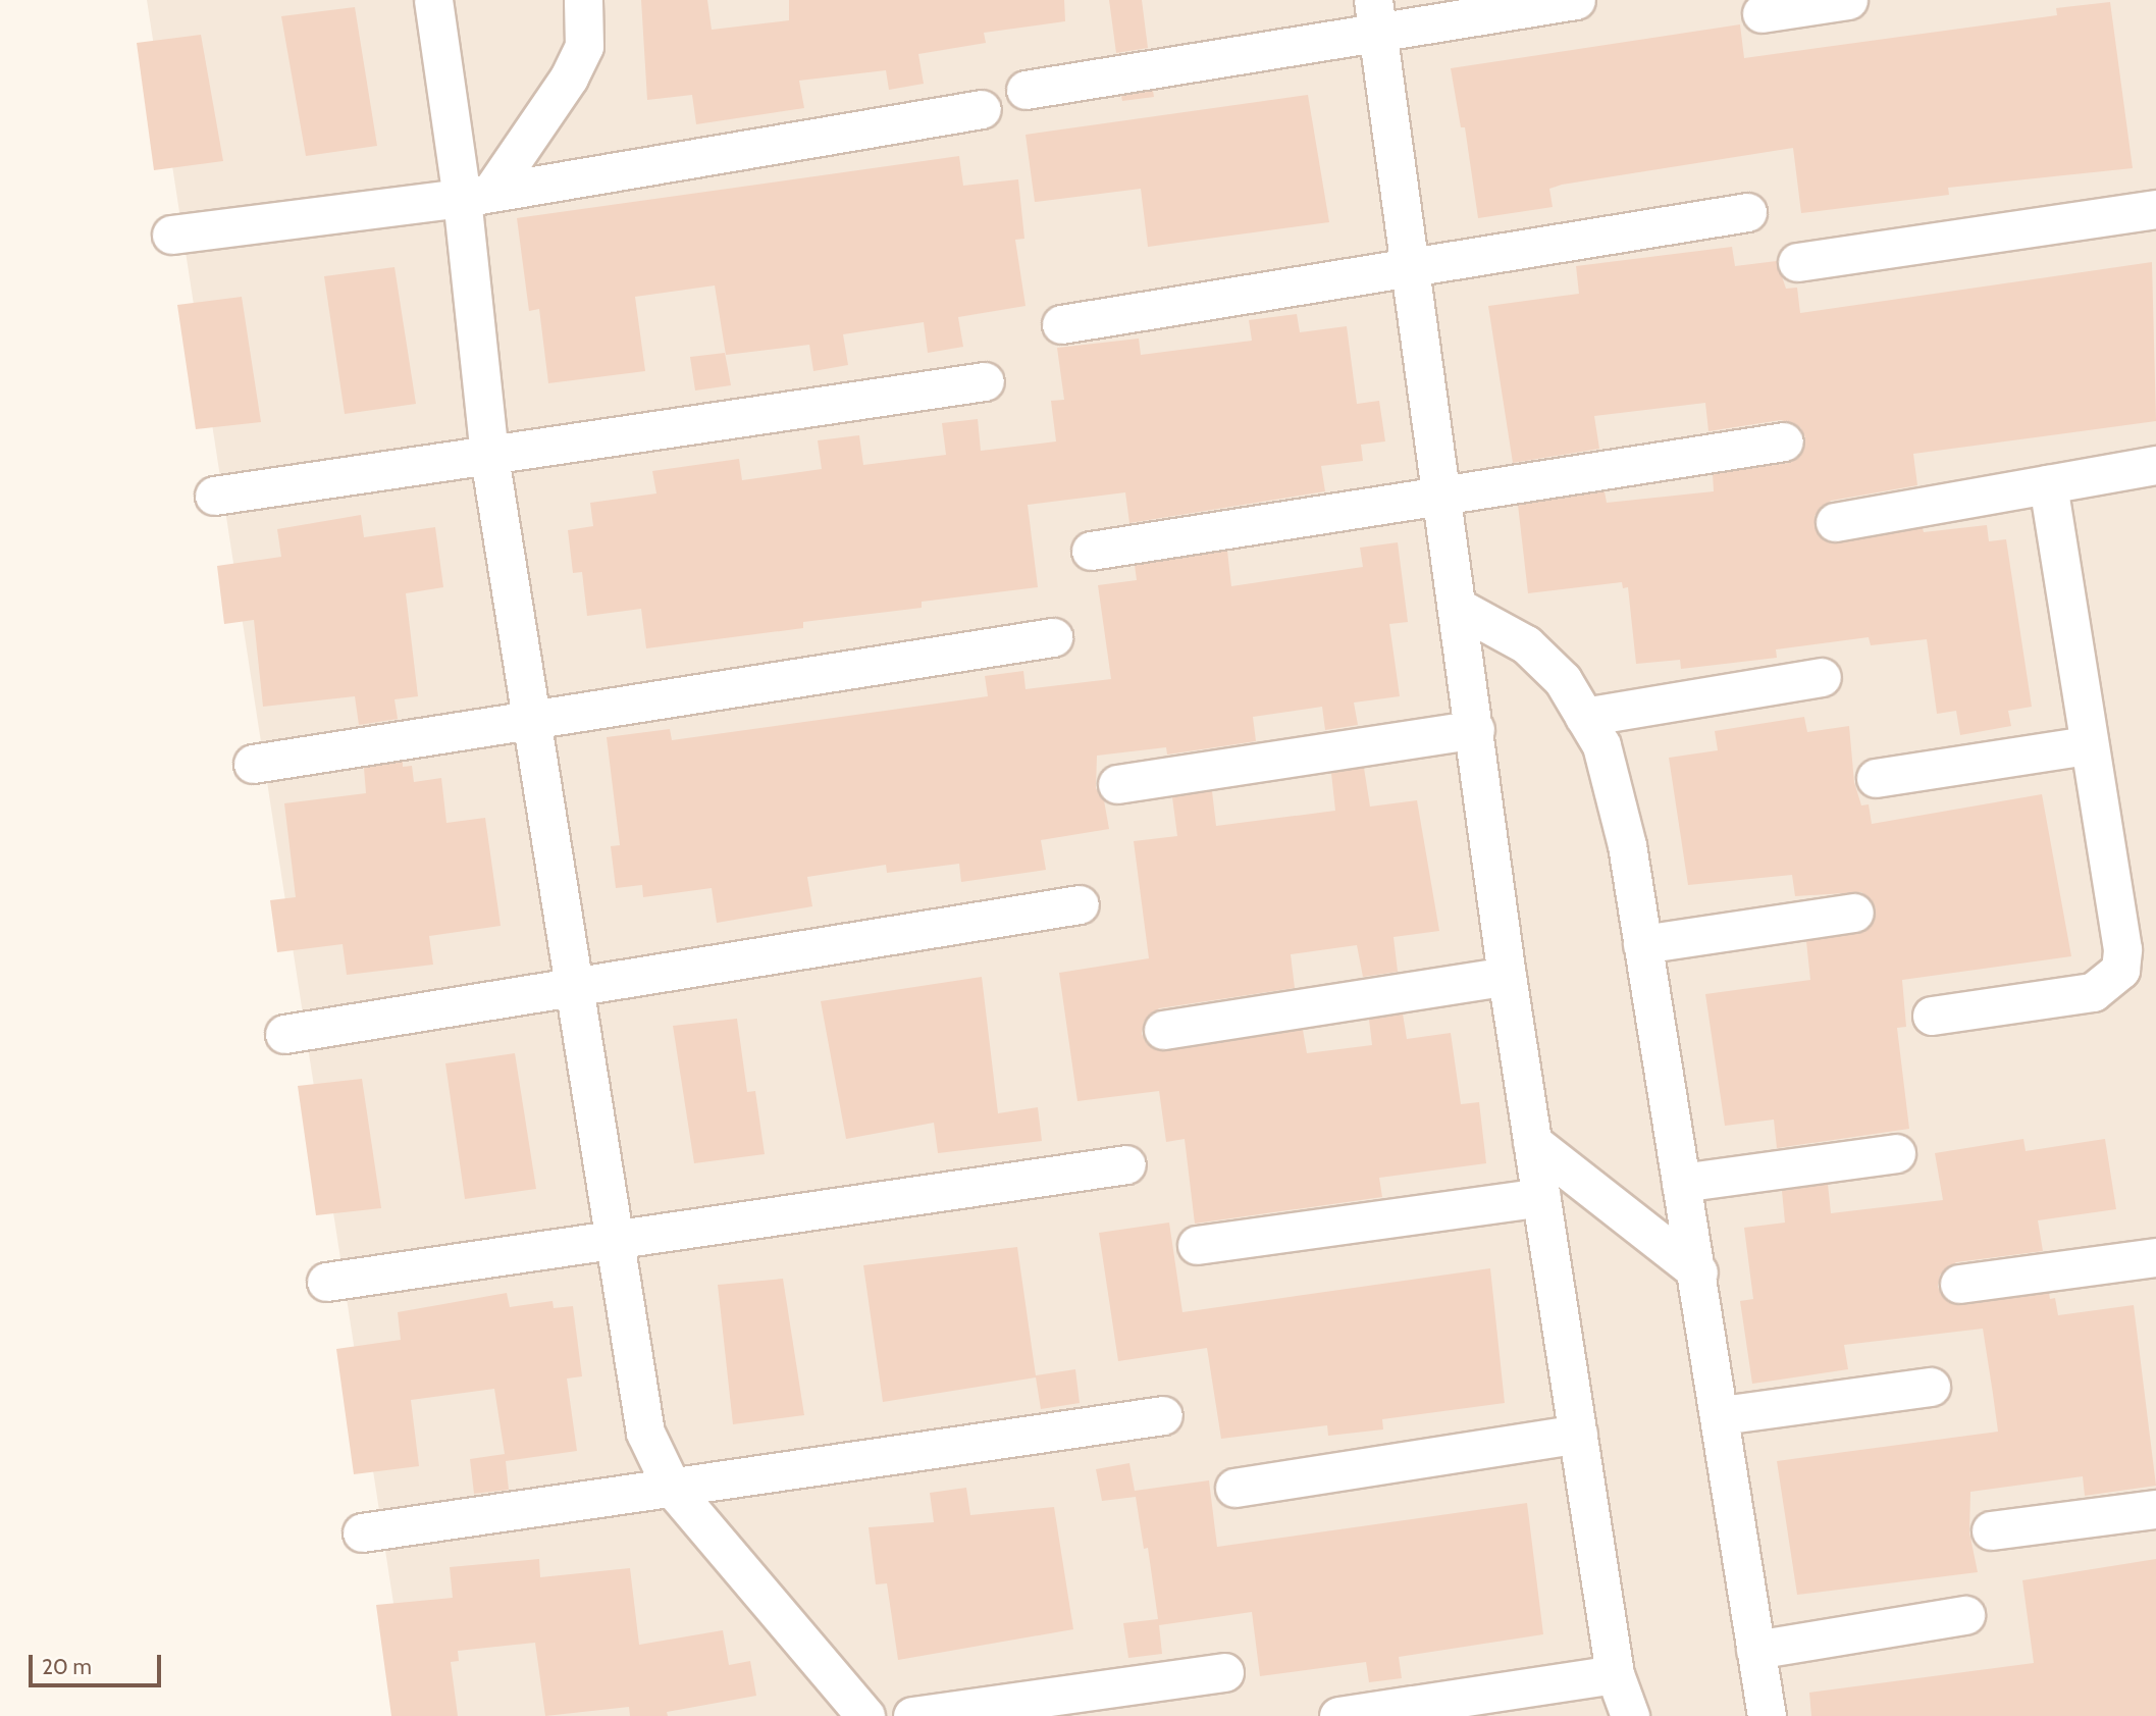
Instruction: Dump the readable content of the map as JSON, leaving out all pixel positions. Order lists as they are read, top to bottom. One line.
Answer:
{"scale_bar":"20 m"}
